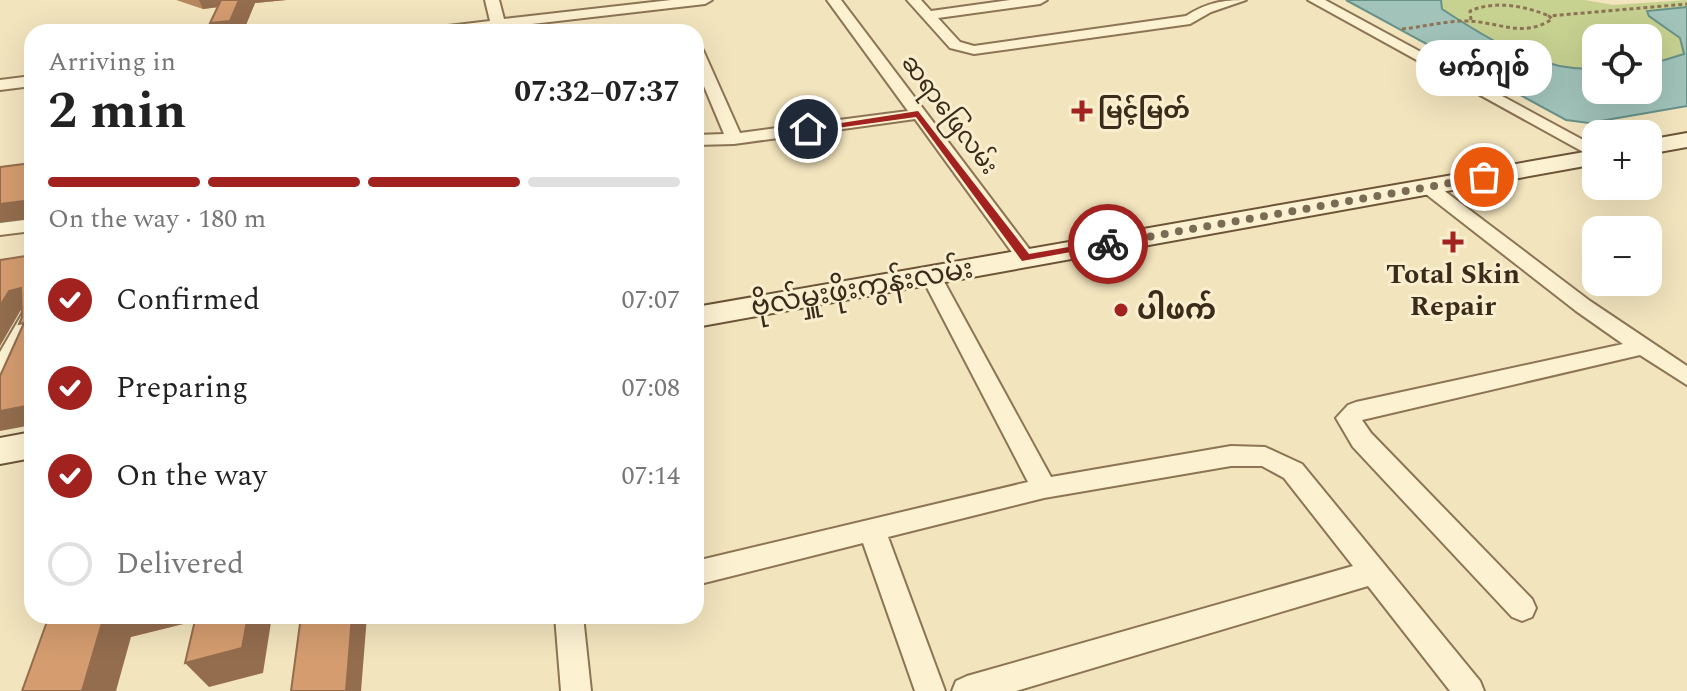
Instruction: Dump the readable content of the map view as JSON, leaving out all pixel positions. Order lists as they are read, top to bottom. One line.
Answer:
{"streets":{"street":["ဆရာဖြေလမ်း","ဗိုလ်မှူးဖိုးကွန်းလမ်း"]},"crossings":[["ဆရာဖြေလမ်း","ဗိုလ်မှူးဖိုးကွန်းလမ်း"]],"places":{"health":["မြင့်မြတ်","Total Skin Repair"],"other":["မက်ဂျစ်","ပါဖက်"]},"page":{"map_buttons":["+","−"],"heading":["2 min","Arriving in","07:32–07:37"],"bubble":"မက်ဂျစ်","bar":"On the way · 180 m","list":[["Confirmed","07:07"],["Preparing","07:08"],["On the way","07:14"],"Delivered"]}}
